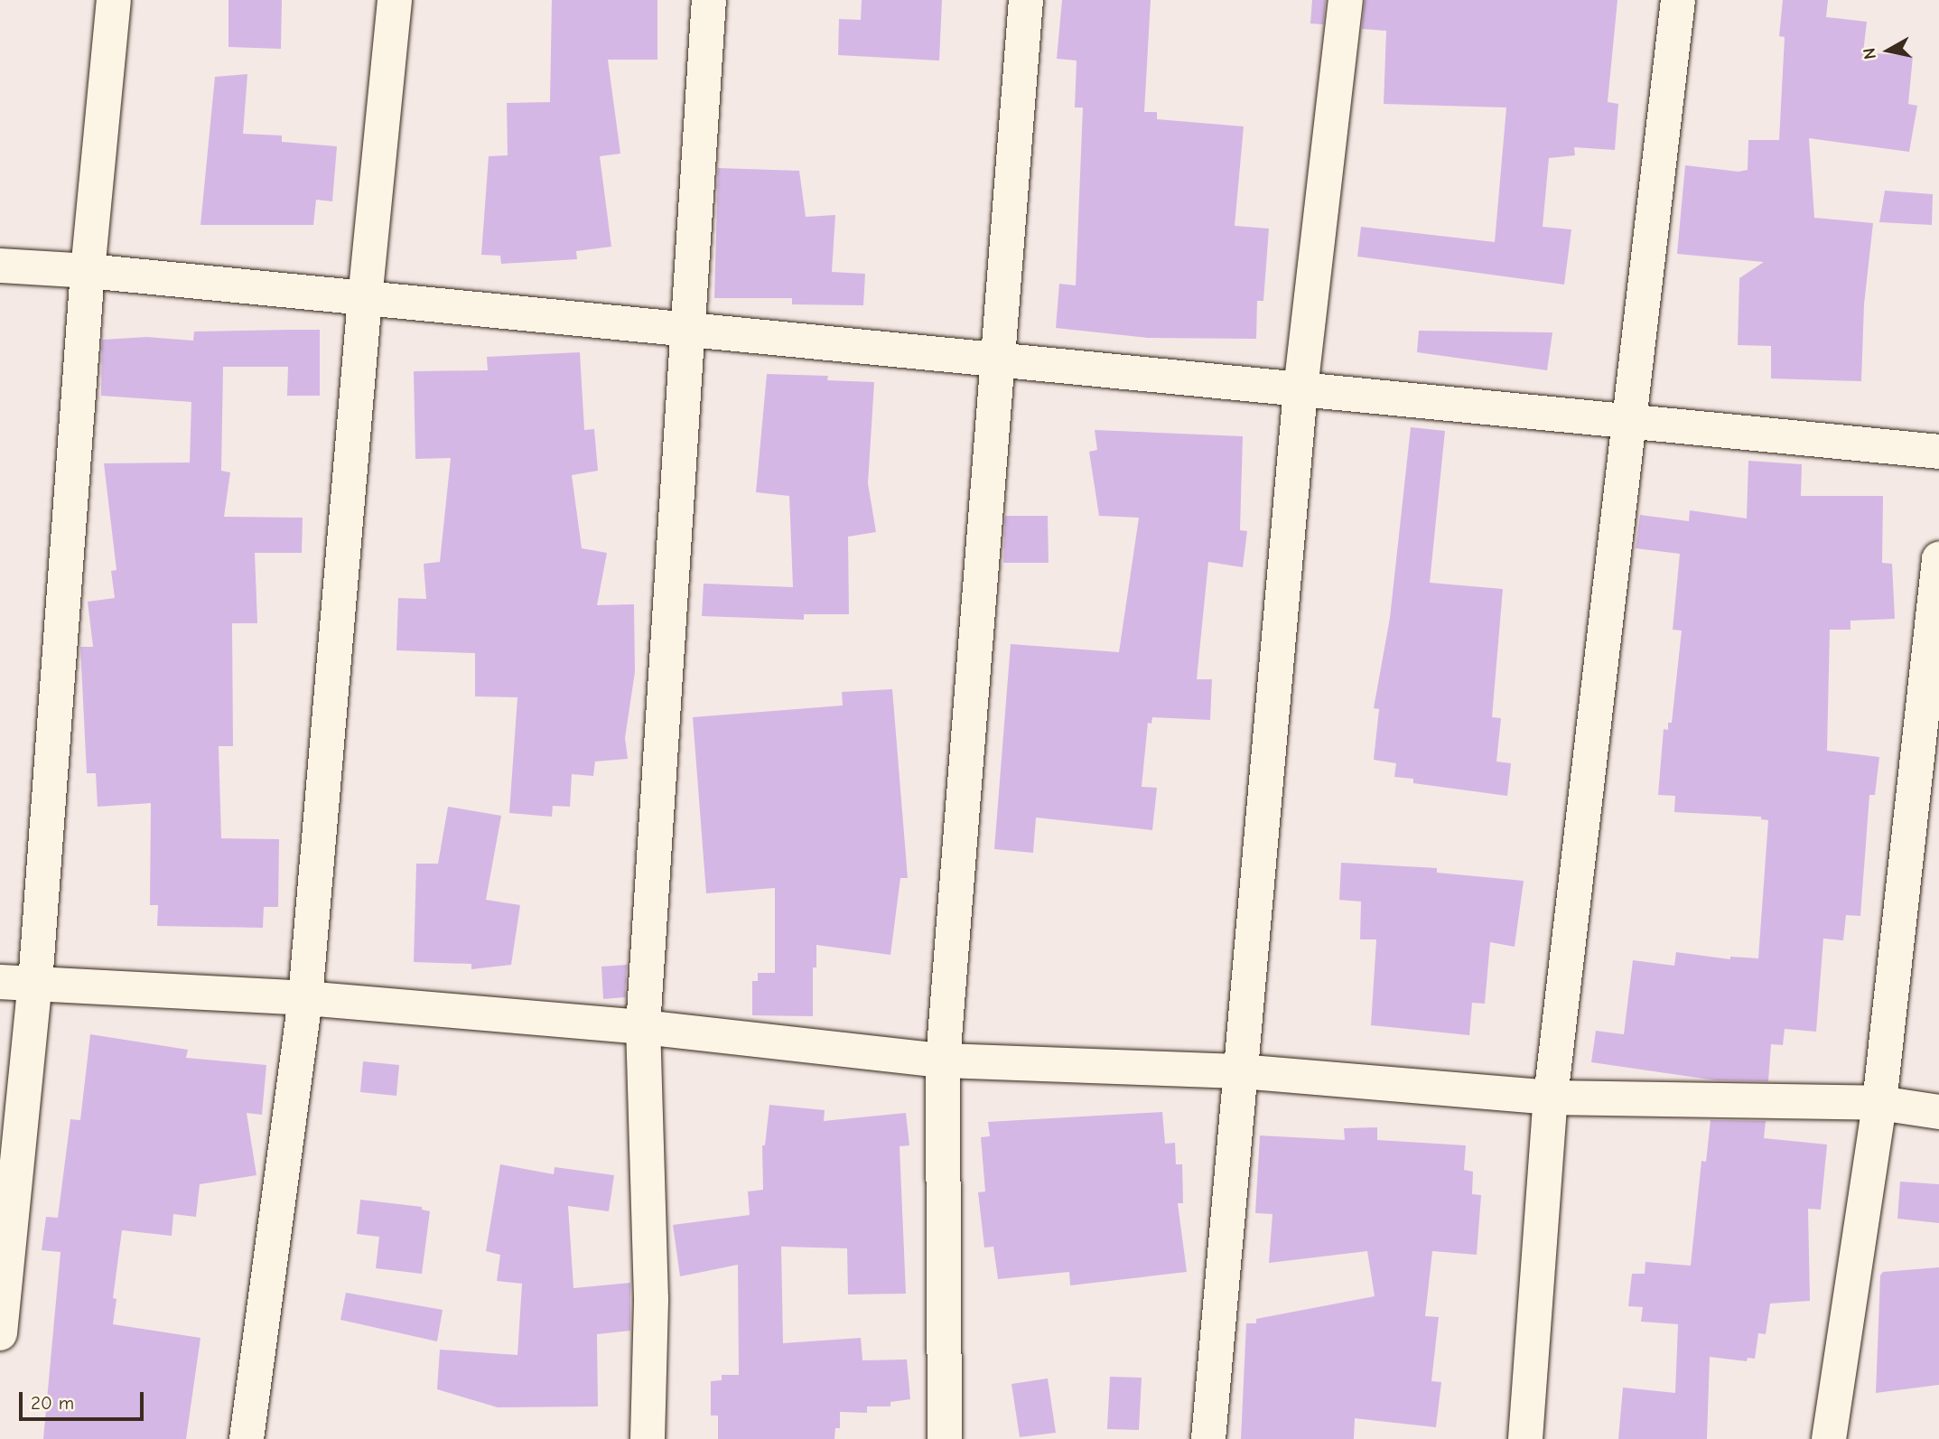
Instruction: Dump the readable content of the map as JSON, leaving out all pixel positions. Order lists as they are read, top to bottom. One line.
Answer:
{"scale_bar":"20 m","north":"left"}
